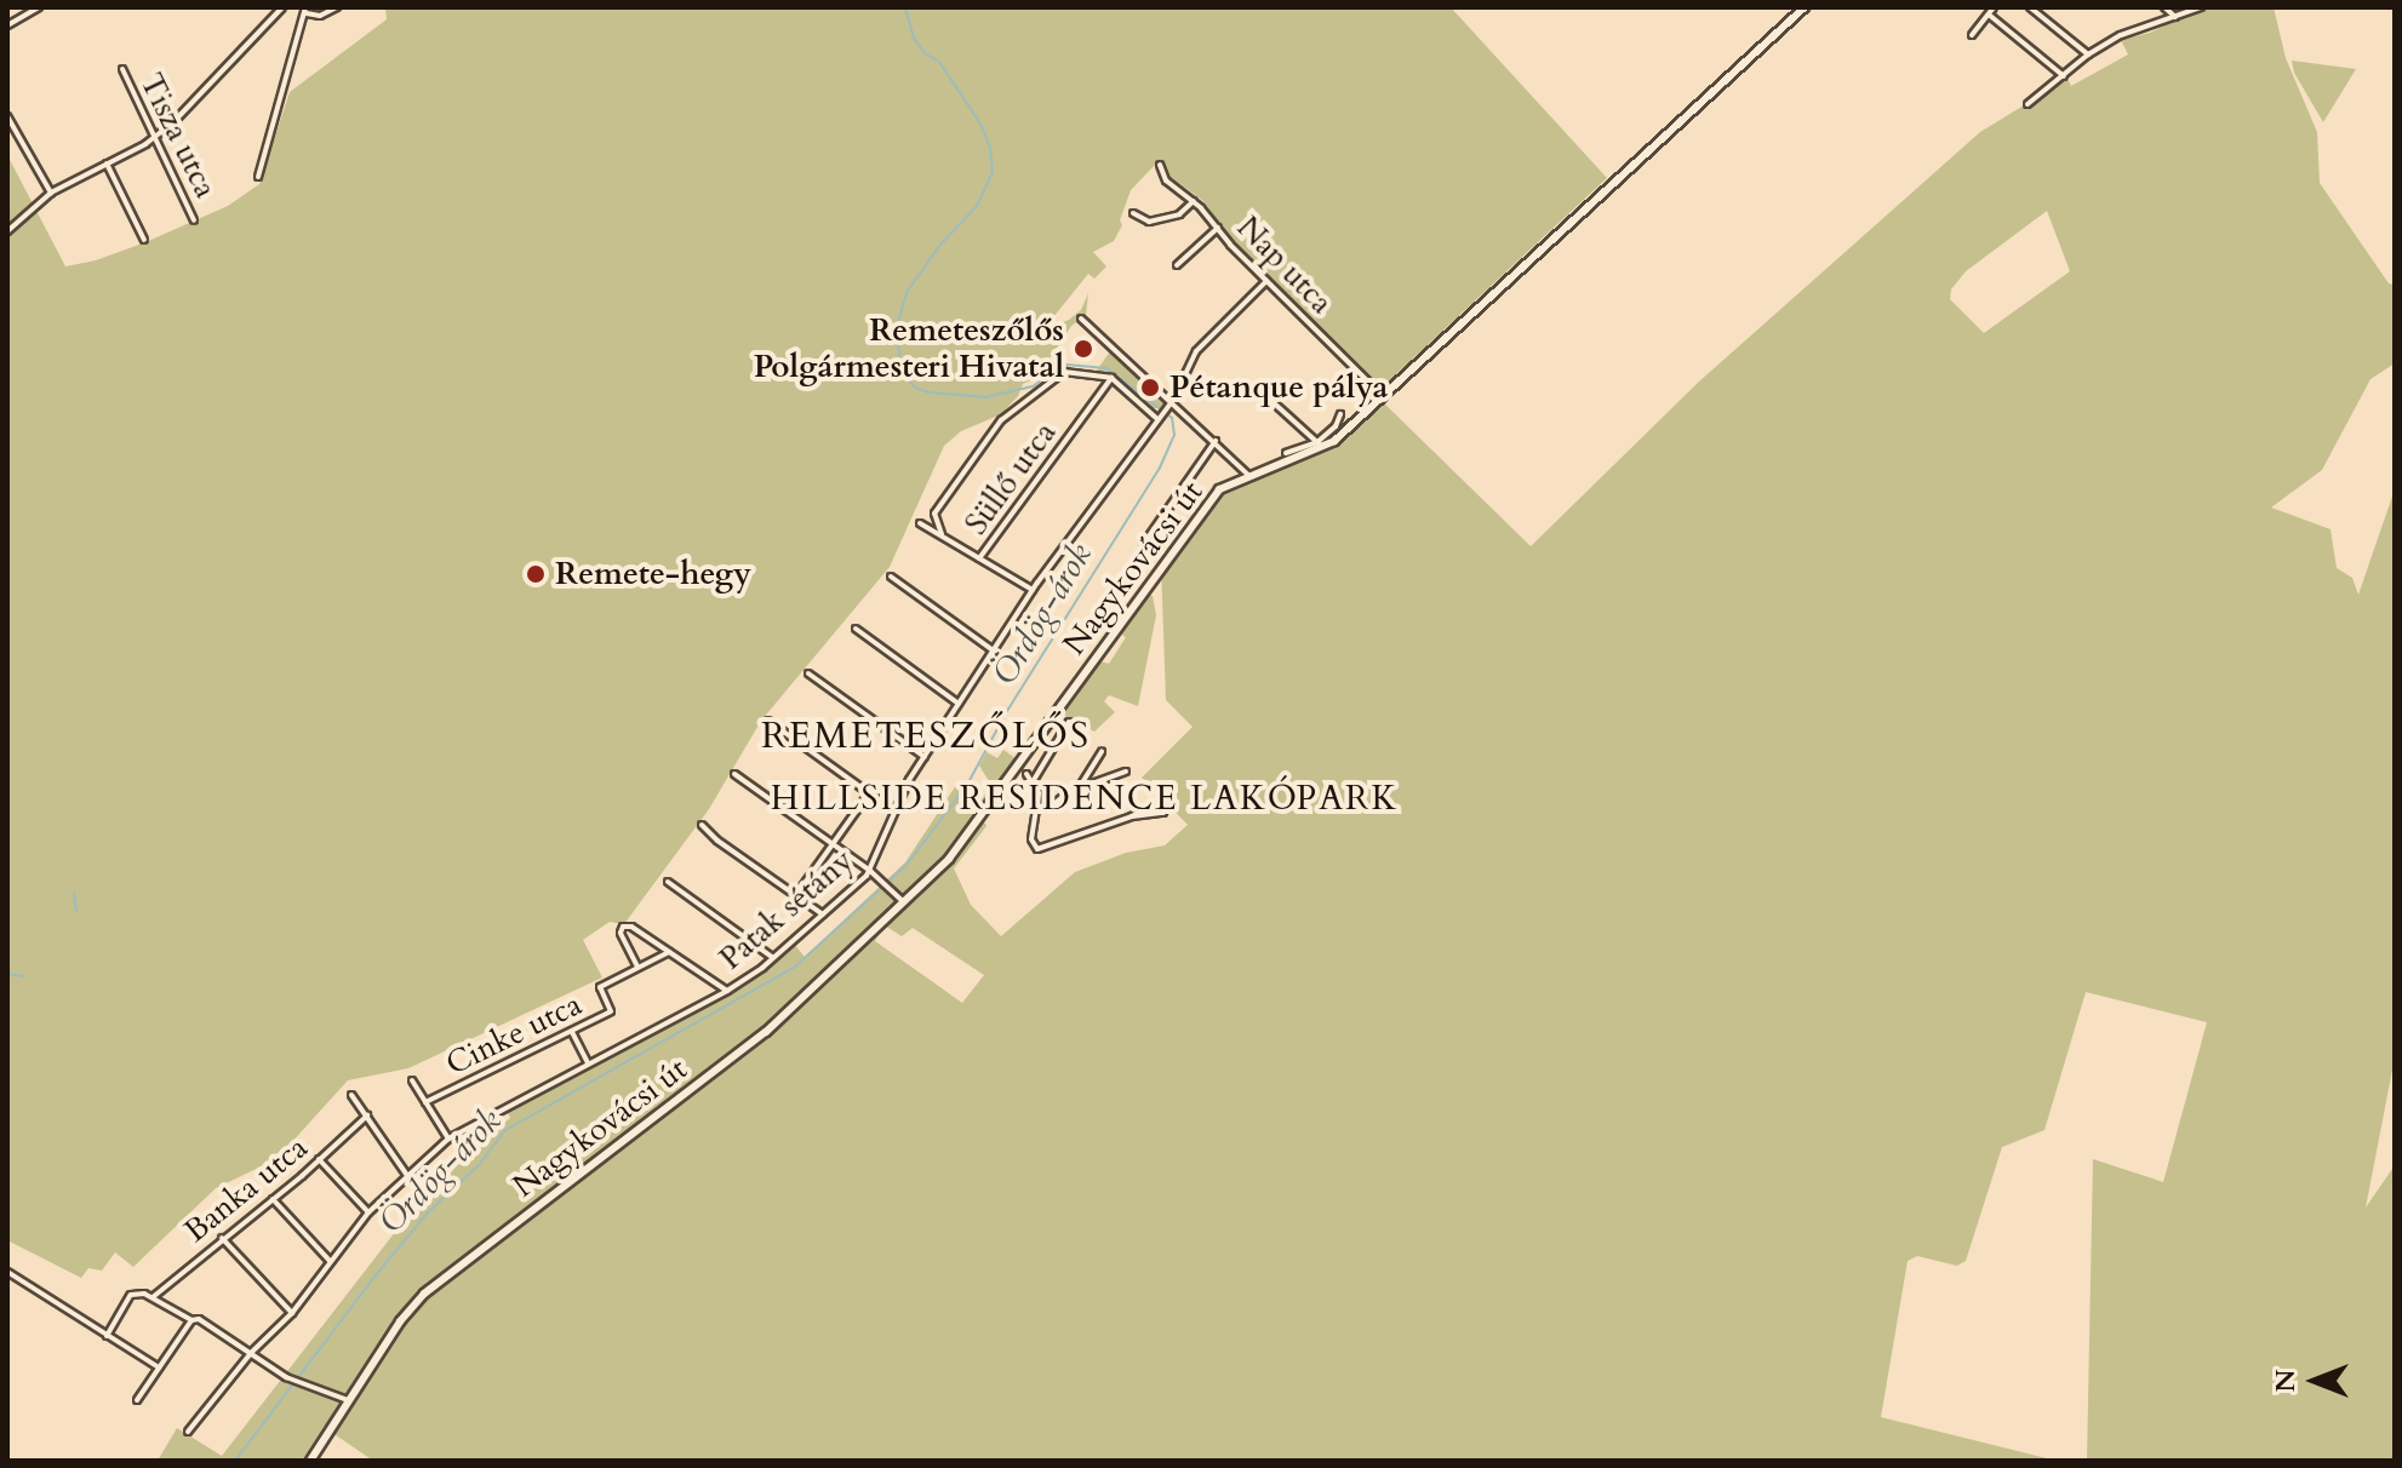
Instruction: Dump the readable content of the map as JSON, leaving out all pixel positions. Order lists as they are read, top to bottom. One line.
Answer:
{"streets":{"street":["Tisza utca","Nap utca","Süllő utca","Nagykovácsi út","Patak sétány","Cinke utca","Banka utca"]},"crossings":[["Nap utca","Nagykovácsi út"],["Nap utca","Patak sétány"]],"districts":["REMETESZŐLŐS","HILLSIDE RESIDENCE LAKÓPARK"],"water":["Ördög-árok"],"places":["Remeteszőlős Polgármesteri Hivatal","Pétanque pálya","Remete-hegy"],"north":"left"}
